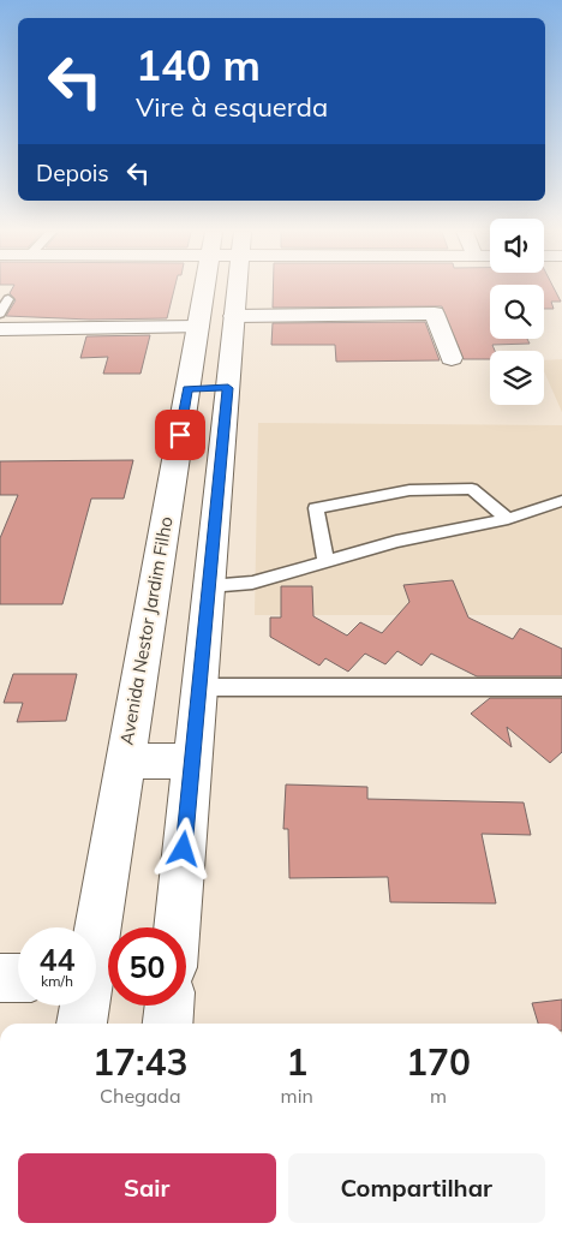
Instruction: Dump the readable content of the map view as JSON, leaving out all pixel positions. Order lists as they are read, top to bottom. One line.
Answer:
{"streets":{"main road":["Avenida Nestor Jardim Filho"]},"page":{"turn":["140 m","Vire à esquerda"],"then":"Depois","speed":"44 km/h","limit":"50","eta":["17:43","Chegada","1","min","170","m"],"buttons":["Sair","Compartilhar"]}}
